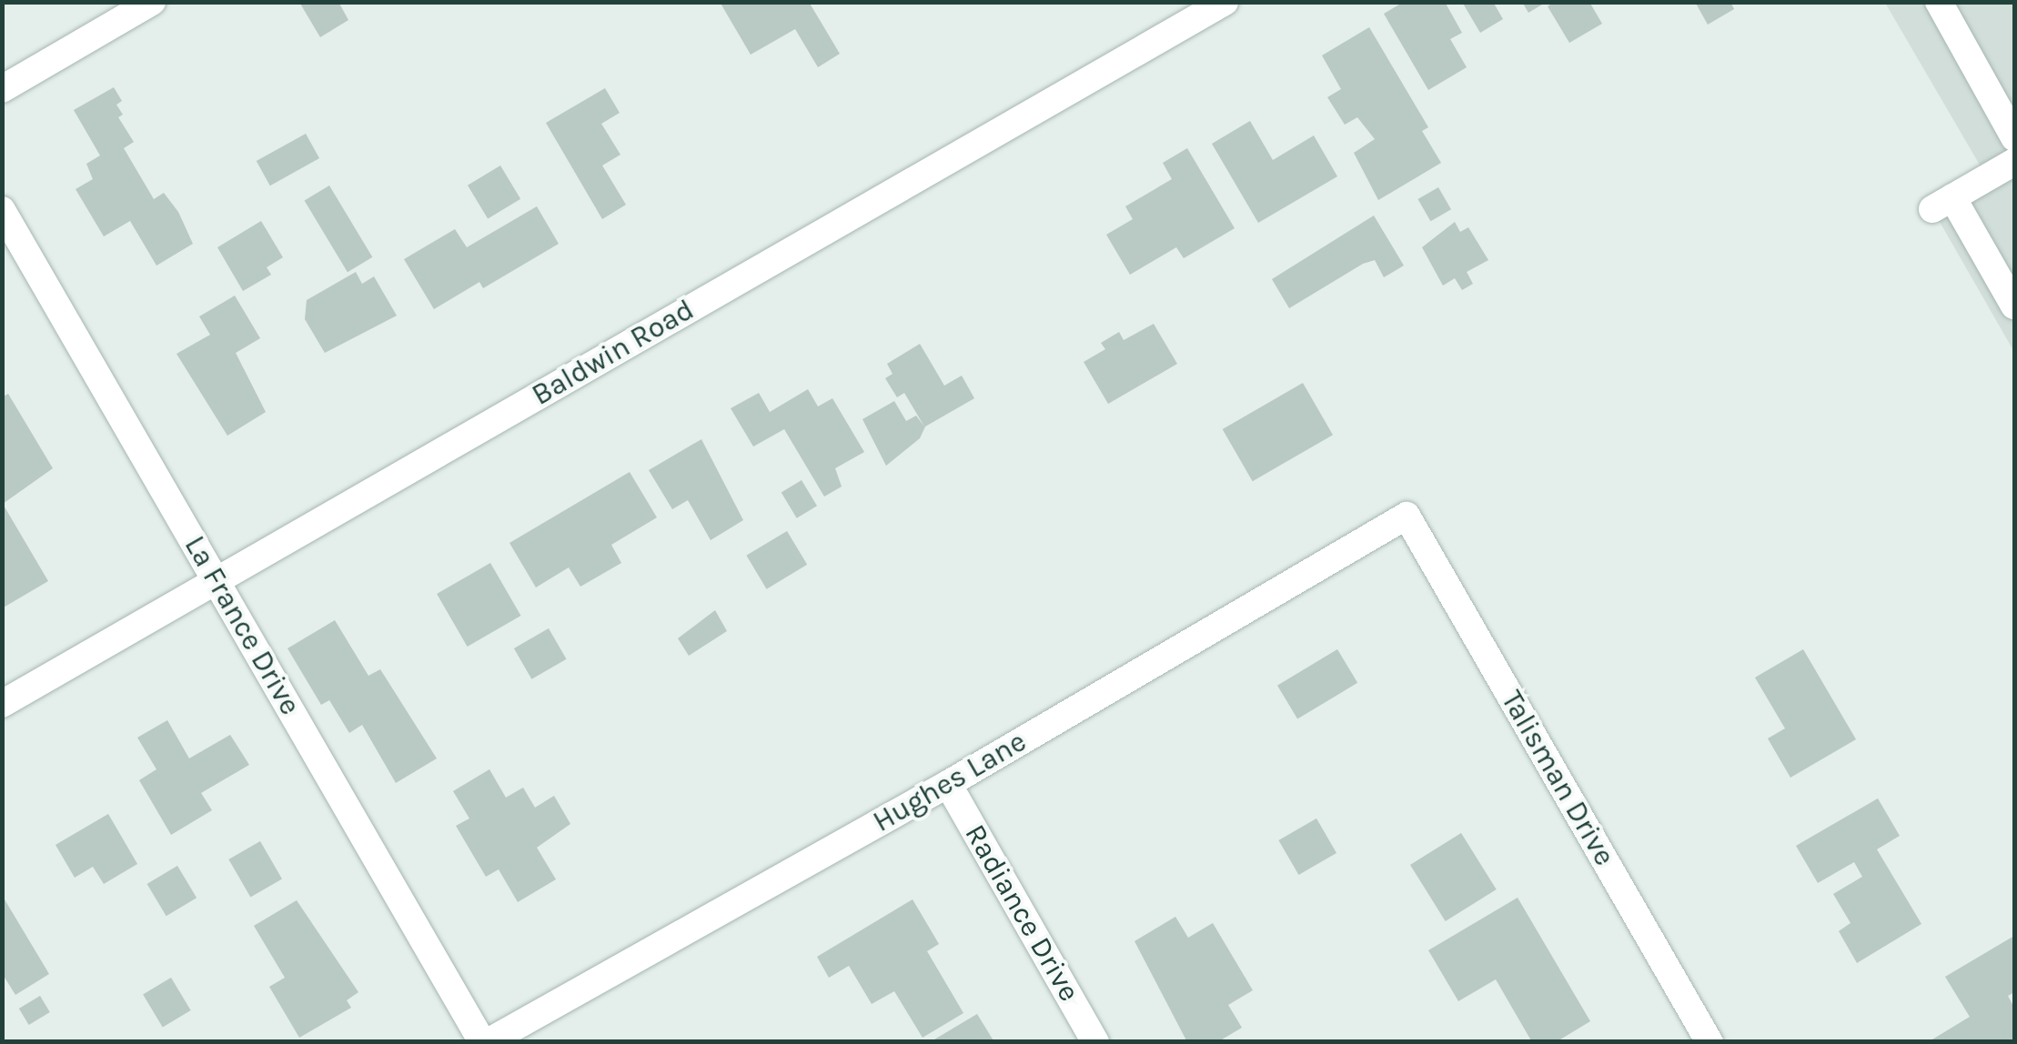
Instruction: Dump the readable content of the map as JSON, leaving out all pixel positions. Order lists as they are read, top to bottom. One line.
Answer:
{"streets":{"street":["Baldwin Road","La France Drive","Talisman Drive","Hughes Lane","Radiance Drive"]},"crossings":[["Baldwin Road","La France Drive"],["La France Drive","Hughes Lane"],["Talisman Drive","Hughes Lane"],["Hughes Lane","Radiance Drive"]]}
